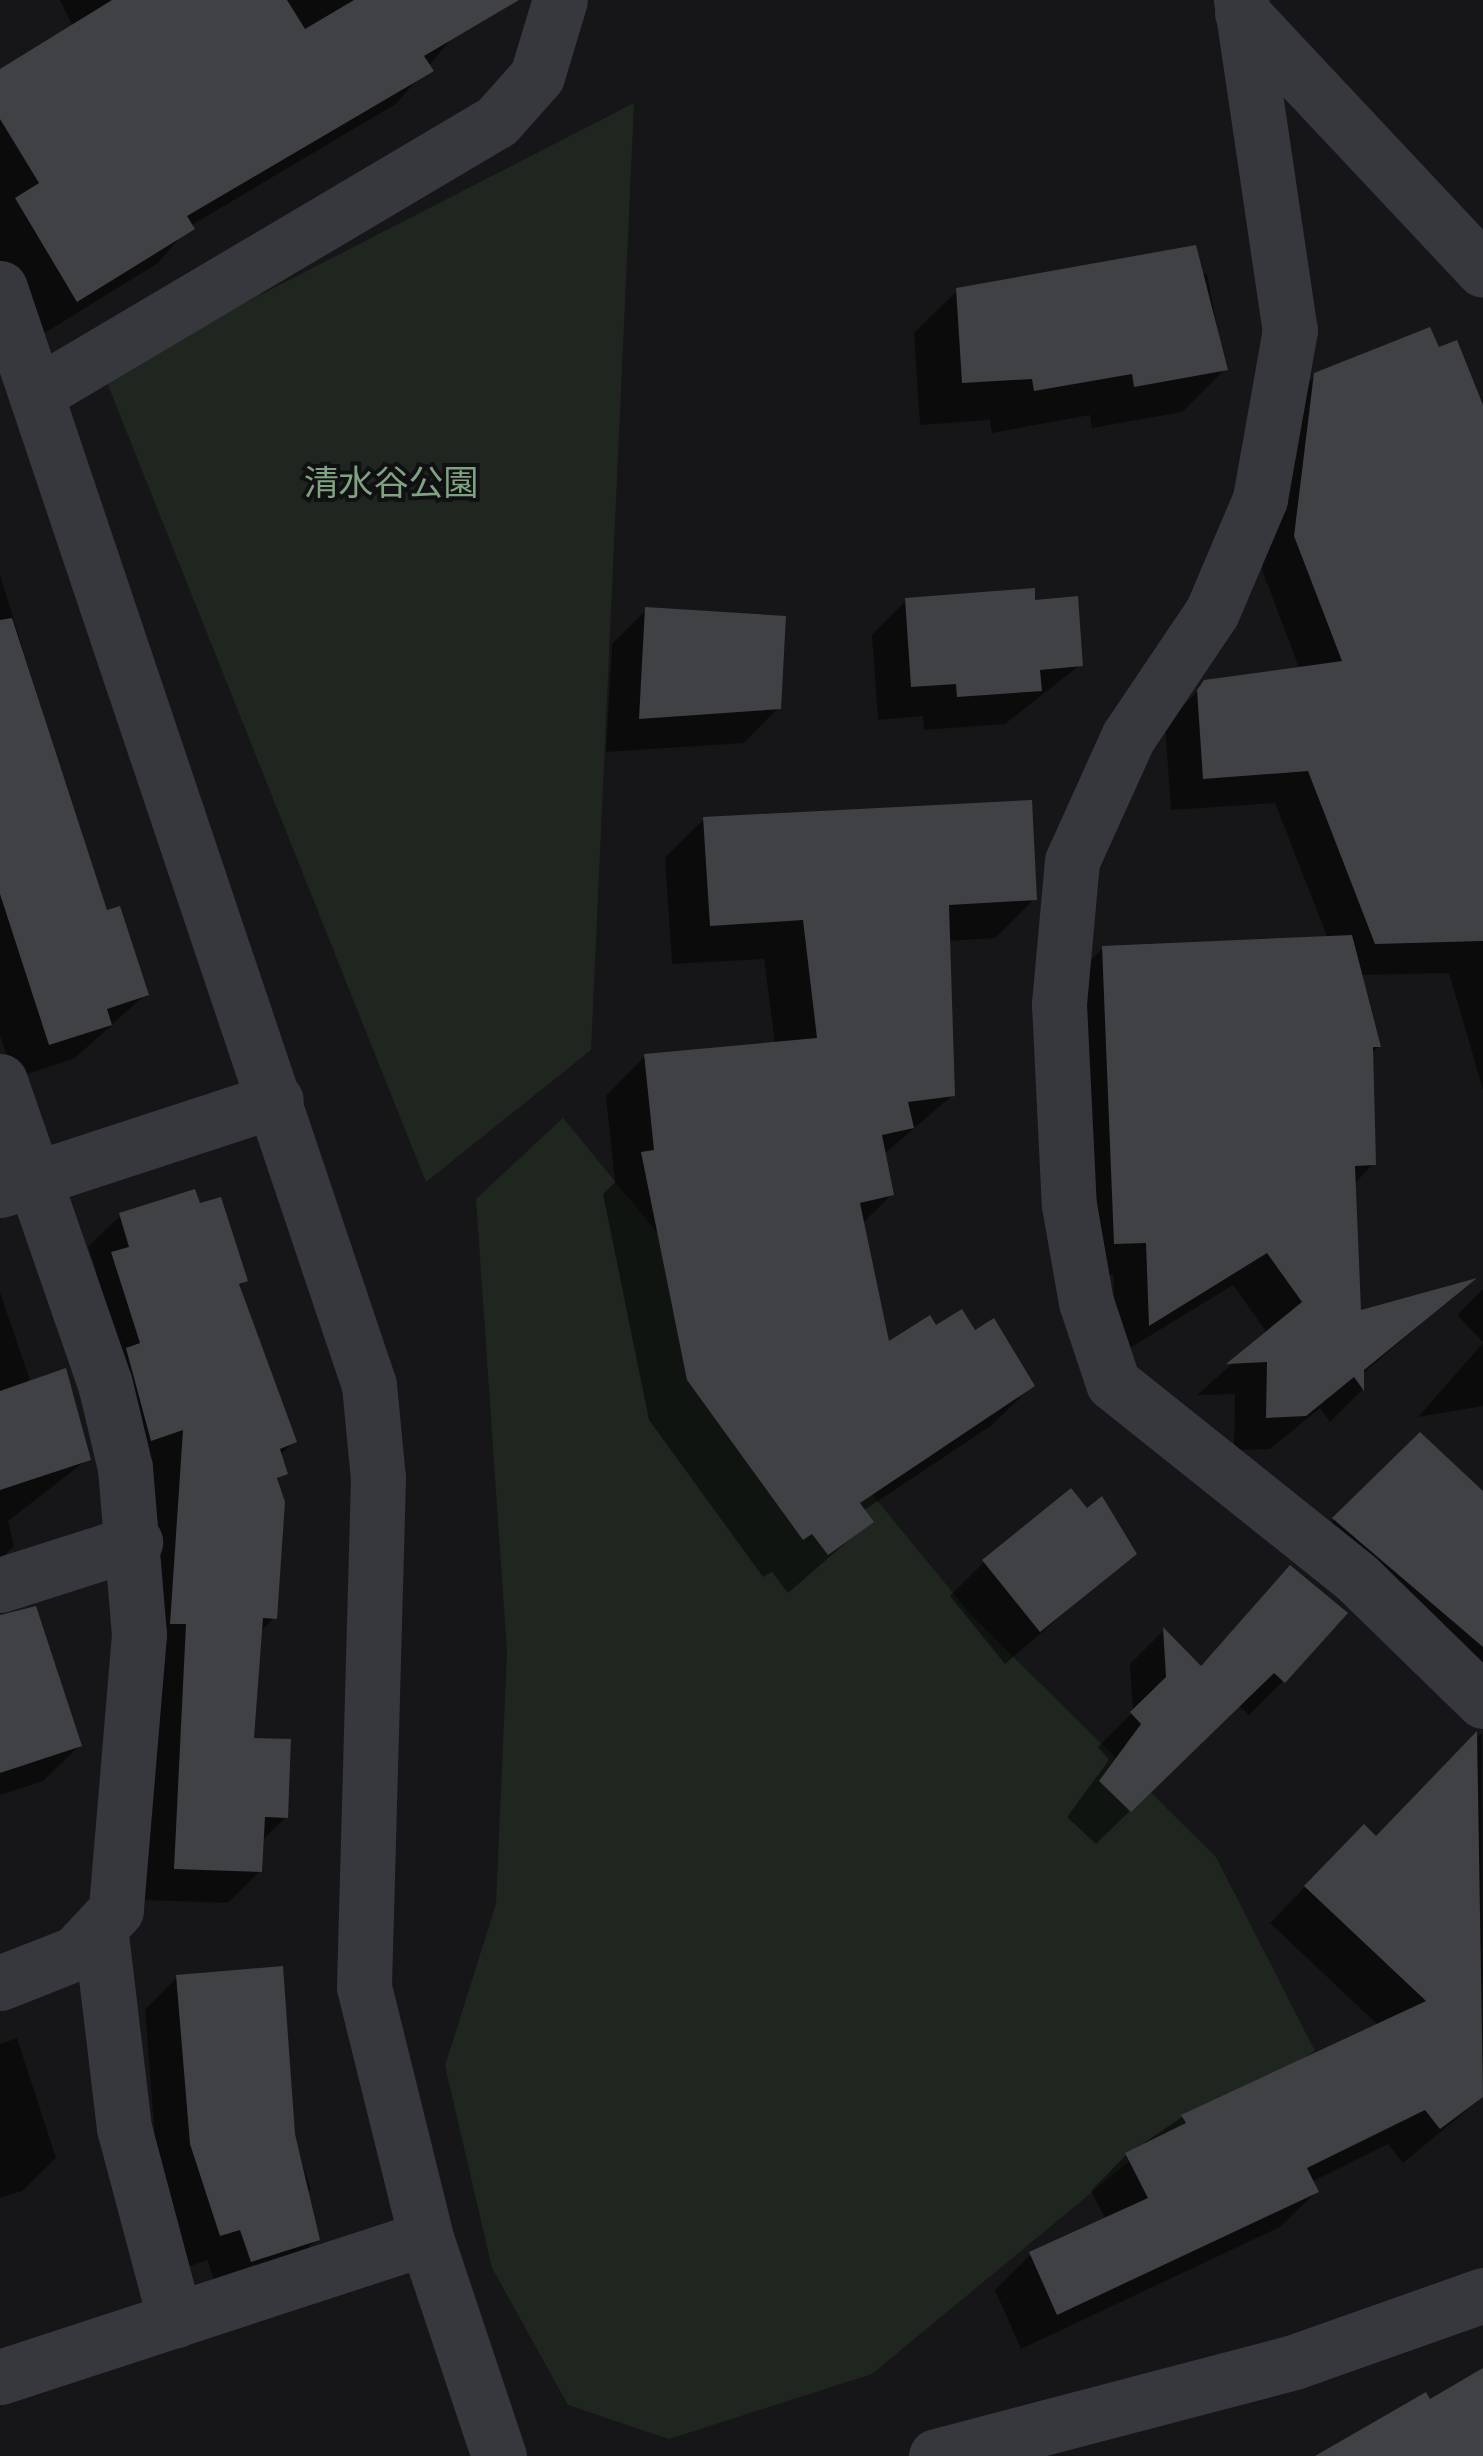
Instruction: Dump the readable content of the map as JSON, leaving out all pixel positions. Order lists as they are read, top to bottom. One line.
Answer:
{"parks":["清水谷公園"]}
